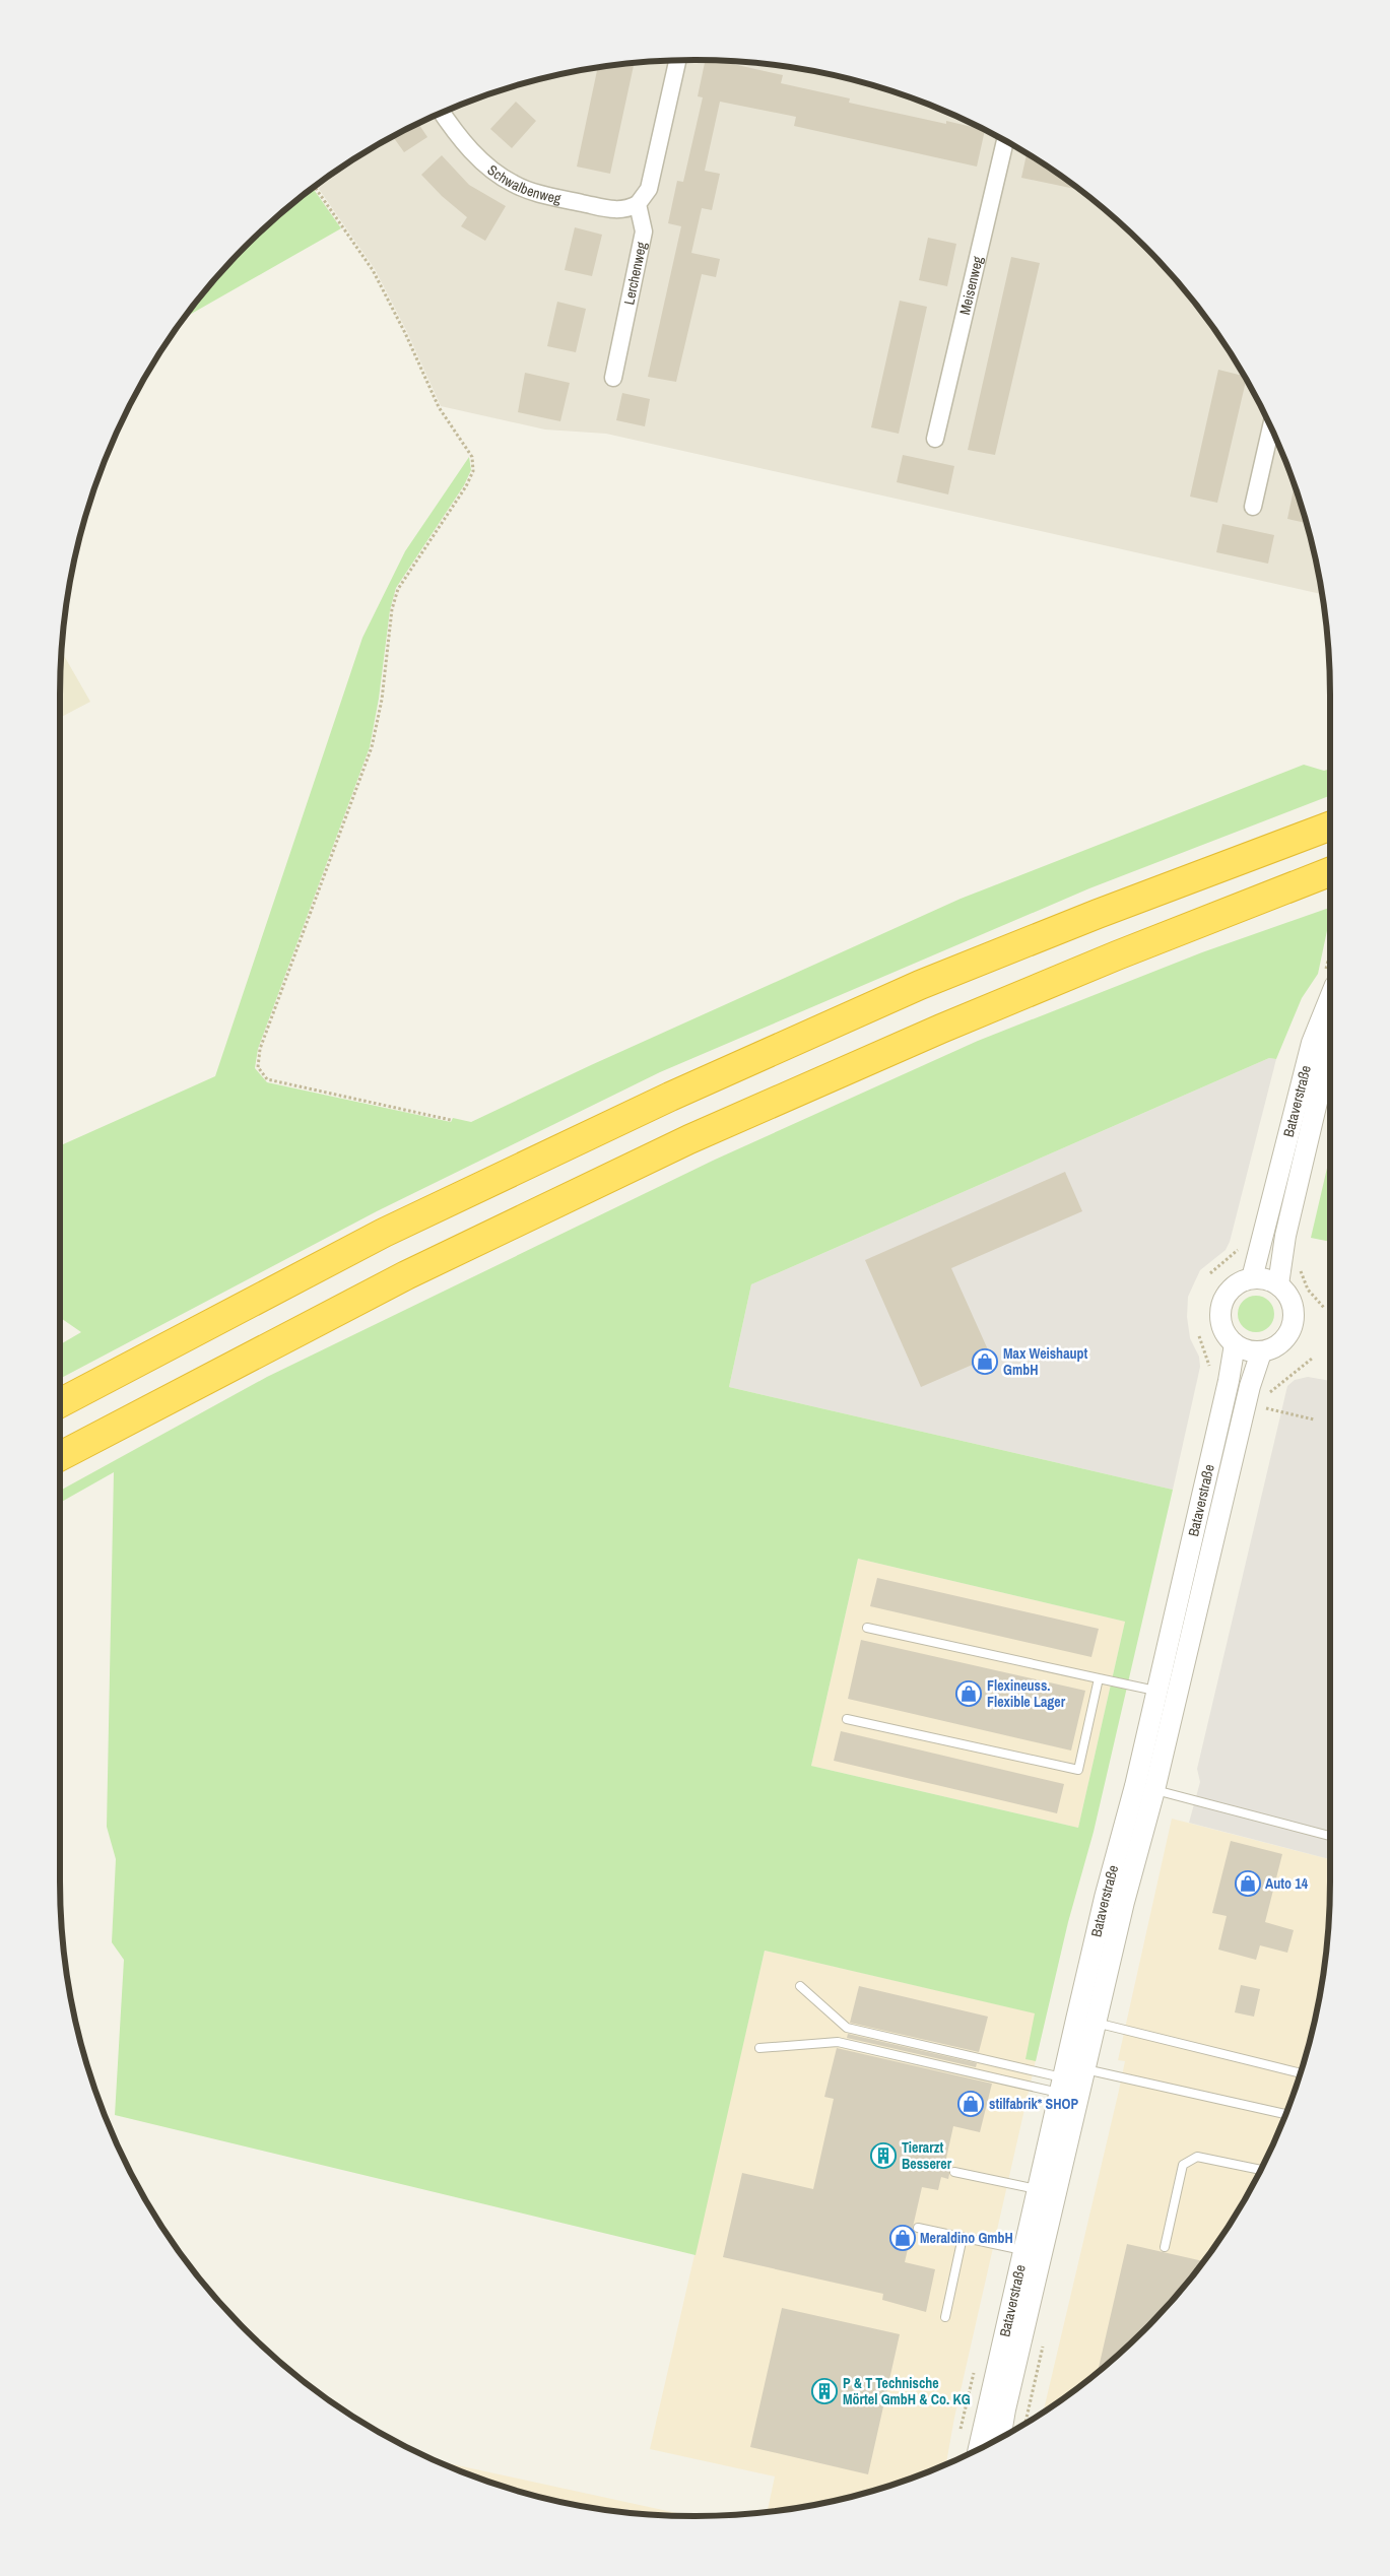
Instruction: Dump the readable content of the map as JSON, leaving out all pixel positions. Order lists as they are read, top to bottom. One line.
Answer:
{"streets":{"street":["Schwalbenweg","Lerchenweg","Meisenweg","Bataverstraße"]},"crossings":[["Schwalbenweg","Lerchenweg"]],"places":{"shop":["Max Weishaupt GmbH","Flexineuss. Flexible Lager","Auto 14","stilfabrik* SHOP","Meraldino GmbH"],"building":["Tierarzt Besserer","P & T Technische Mörtel GmbH & Co. KG"]}}
